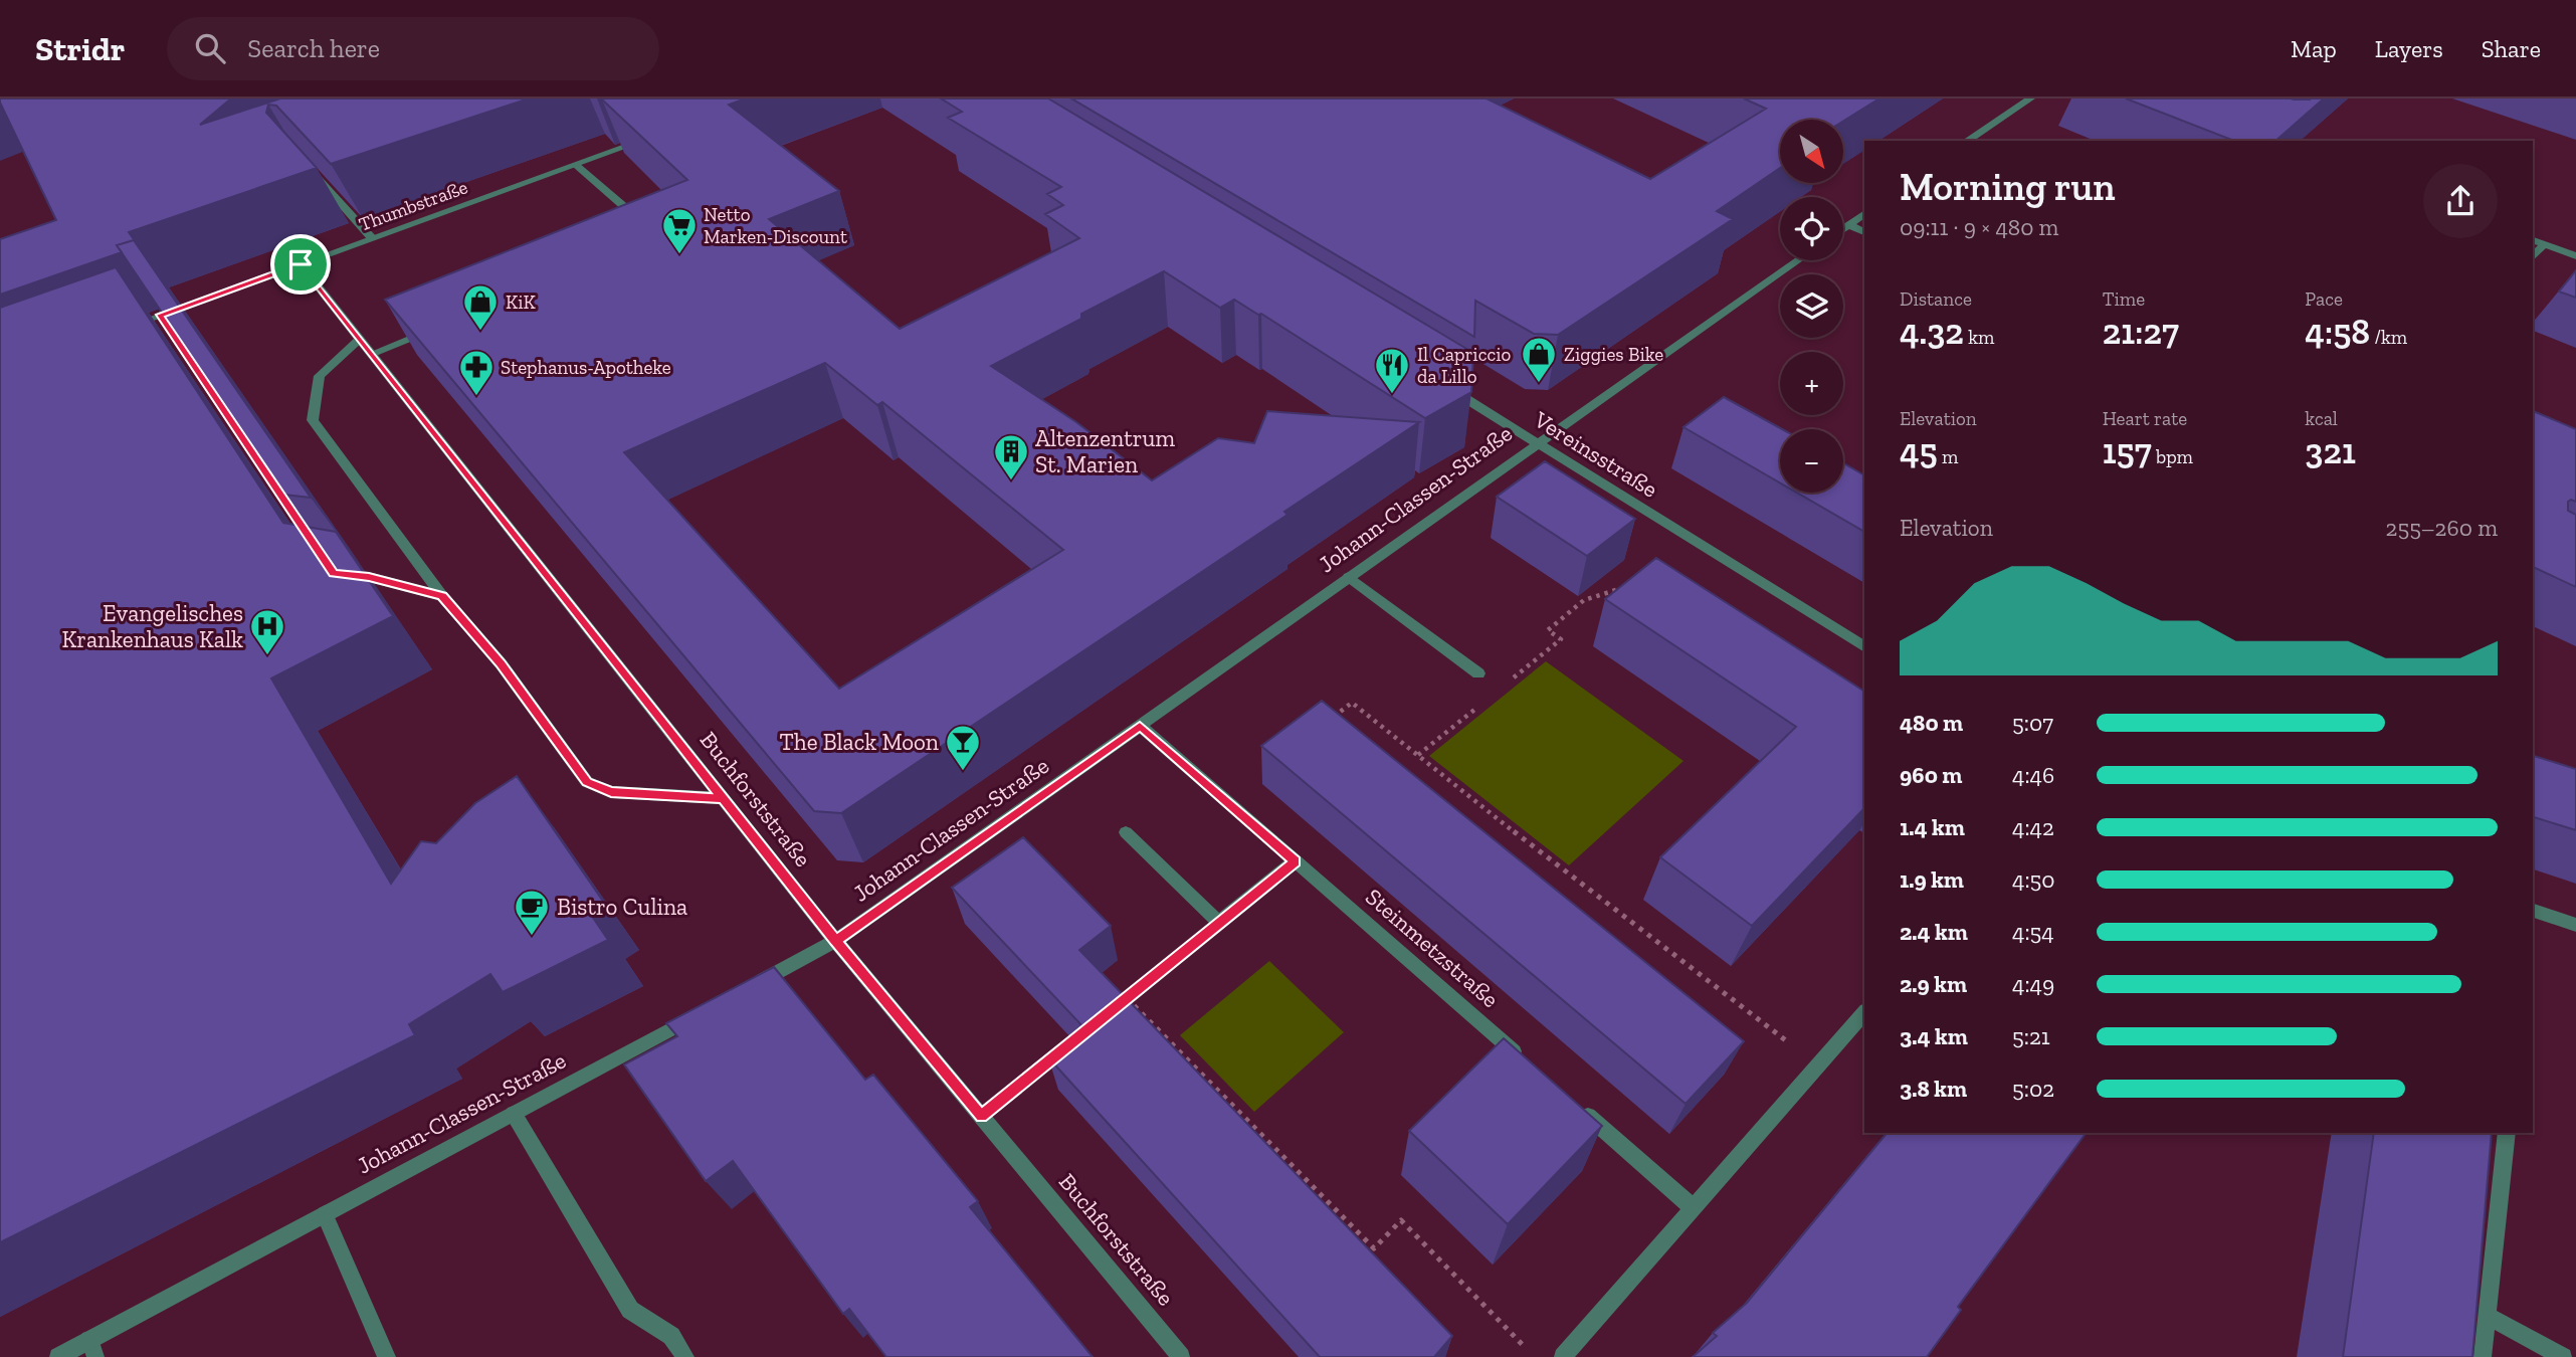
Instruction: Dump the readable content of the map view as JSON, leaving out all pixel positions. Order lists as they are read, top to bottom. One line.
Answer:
{"streets":{"street":["Thumbstraße","Vereinsstraße","Johann-Classen-Straße","Buchforststraße","Steinmetzstraße"]},"crossings":[["Thumbstraße","Buchforststraße"],["Vereinsstraße","Johann-Classen-Straße"],["Johann-Classen-Straße","Buchforststraße"],["Johann-Classen-Straße","Steinmetzstraße"]],"places":{"supermarket":["Netto Marken-Discount"],"shop":["KiK","Ziggies Bike"],"restaurant":["Il Capriccio da Lillo"],"pharmacy":["Stephanus-Apotheke"],"building":["Altenzentrum St. Marien"],"hospital":["Evangelisches Krankenhaus Kalk"],"bar":["The Black Moon"],"cafe":["Bistro Culina"]},"north":"bottom right","page":{"header":"Stridr","search":"Search here","nav":["Map","Layers","Share"],"map_buttons":["+","−"],"heading":["Morning run","09:11 · 9 × 480 m"],"stats":[["Distance","4.32 km"],["Time","21:27"],["Pace","4:58 /km"],["Elevation","45 m"],["Heart rate","157 bpm"],["kcal","321"]],"chart":["Elevation","255–260 m"],"list":[{"name":"480 m","note":"5:07"},{"name":"960 m","note":"4:46"},{"name":"1.4 km","note":"4:42"},{"name":"1.9 km","note":"4:50"},{"name":"2.4 km","note":"4:54"},{"name":"2.9 km","note":"4:49"},{"name":"3.4 km","note":"5:21"},{"name":"3.8 km","note":"5:02"}]}}
